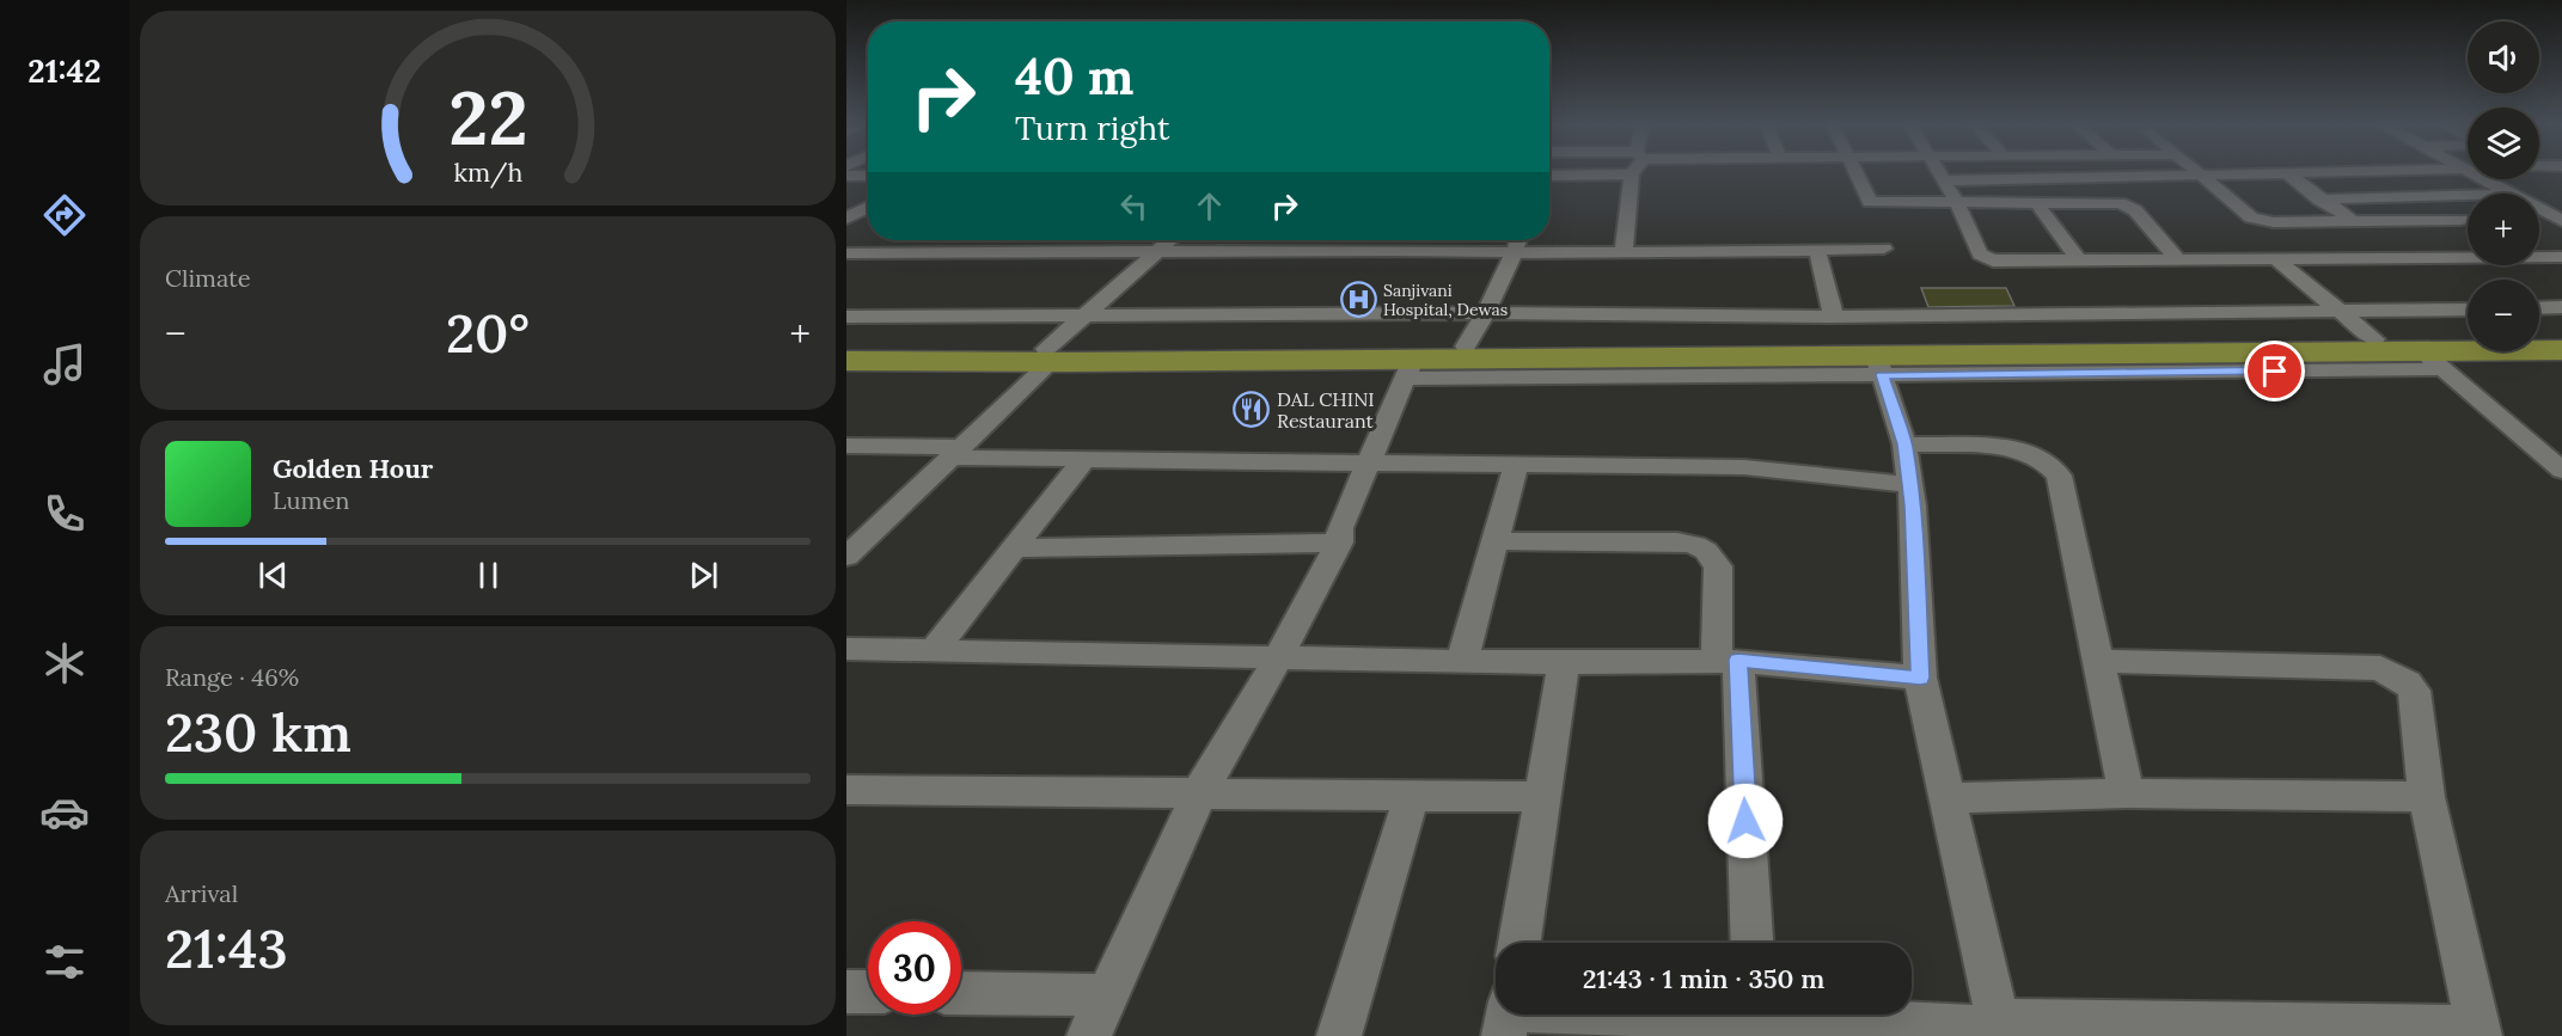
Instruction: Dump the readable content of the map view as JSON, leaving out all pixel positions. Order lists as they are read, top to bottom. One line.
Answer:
{"places":{"hospital":["Sanjivani Hospital, Dewas"],"restaurant":["DAL CHINI Restaurant"]},"page":{"tabs":"21:42","map_buttons":["+","−"],"turn":["40 m","Turn right"],"tile":["Climate",["Range · 46%","230 km"],["Arrival","21:43"]],"heat":["−","20°","+"],"song":["Golden Hour","Lumen"],"limit":"30","trip":"21:43 · 1 min · 350 m","gauge":["22","km/h"]}}
